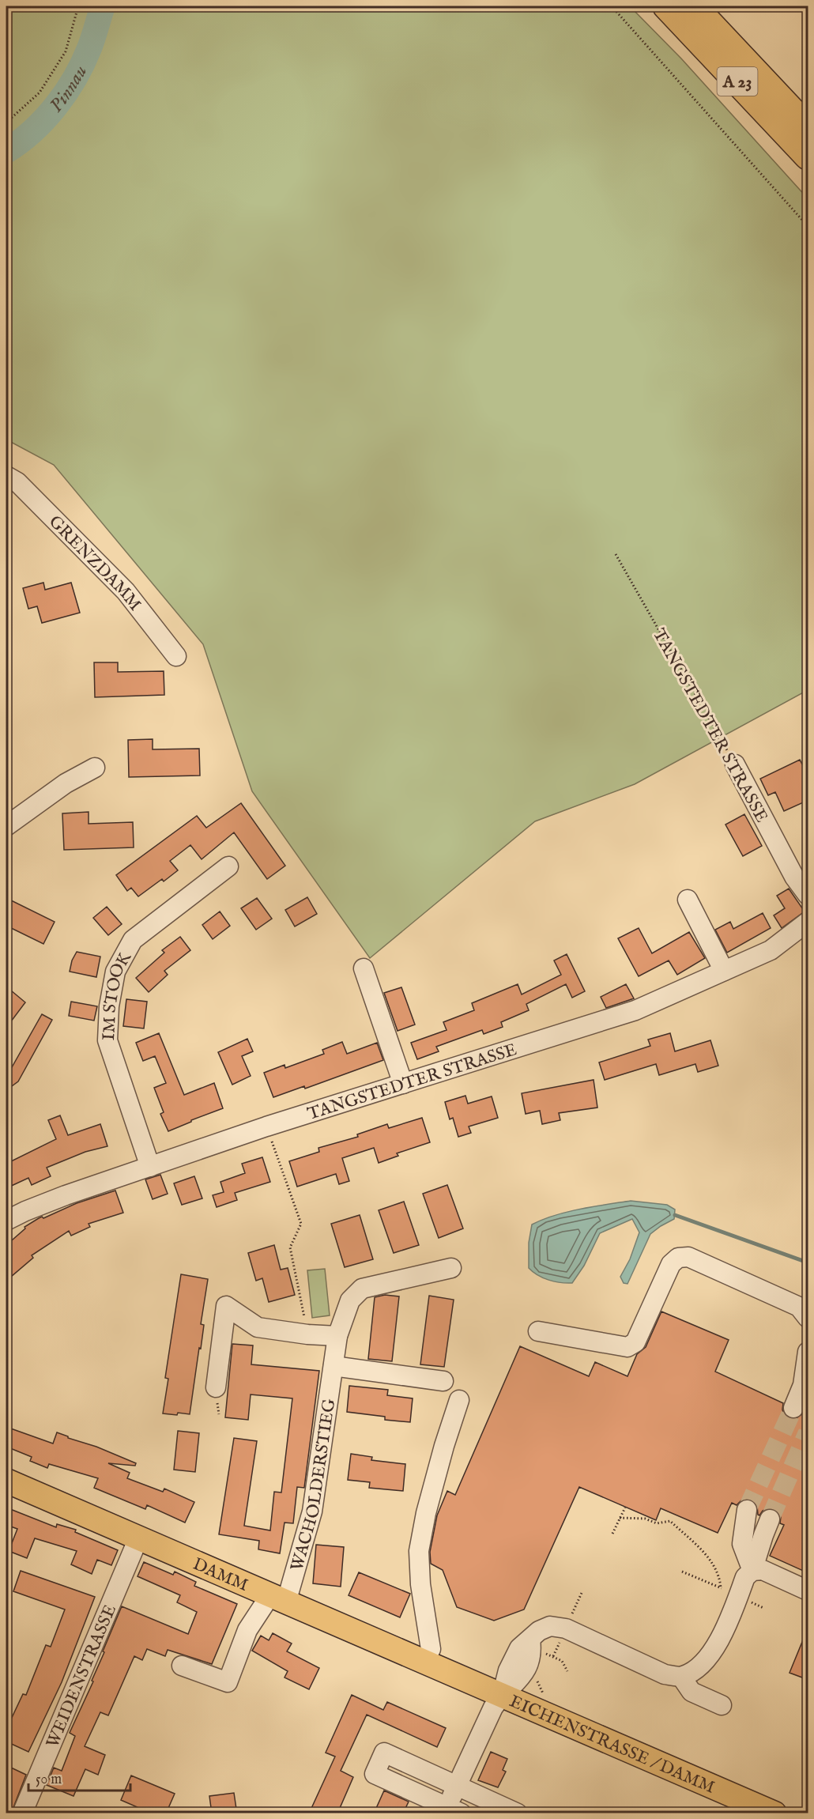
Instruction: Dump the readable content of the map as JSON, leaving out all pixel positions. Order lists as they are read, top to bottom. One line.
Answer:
{"streets":{"highway":["A 23"],"main road":["DAMM","EICHENSTRASSE / DAMM"],"street":["GRENZDAMM","TANGSTEDTER STRASSE","IM STOOK","WACHOLDERSTIEG","WEIDENSTRASSE"]},"crossings":[["TANGSTEDTER STRASSE","IM STOOK"],["WACHOLDERSTIEG","DAMM"],["DAMM","WEIDENSTRASSE"],["DAMM","EICHENSTRASSE / DAMM"]],"water":["Pinnau"],"scale_bar":"50 m"}
